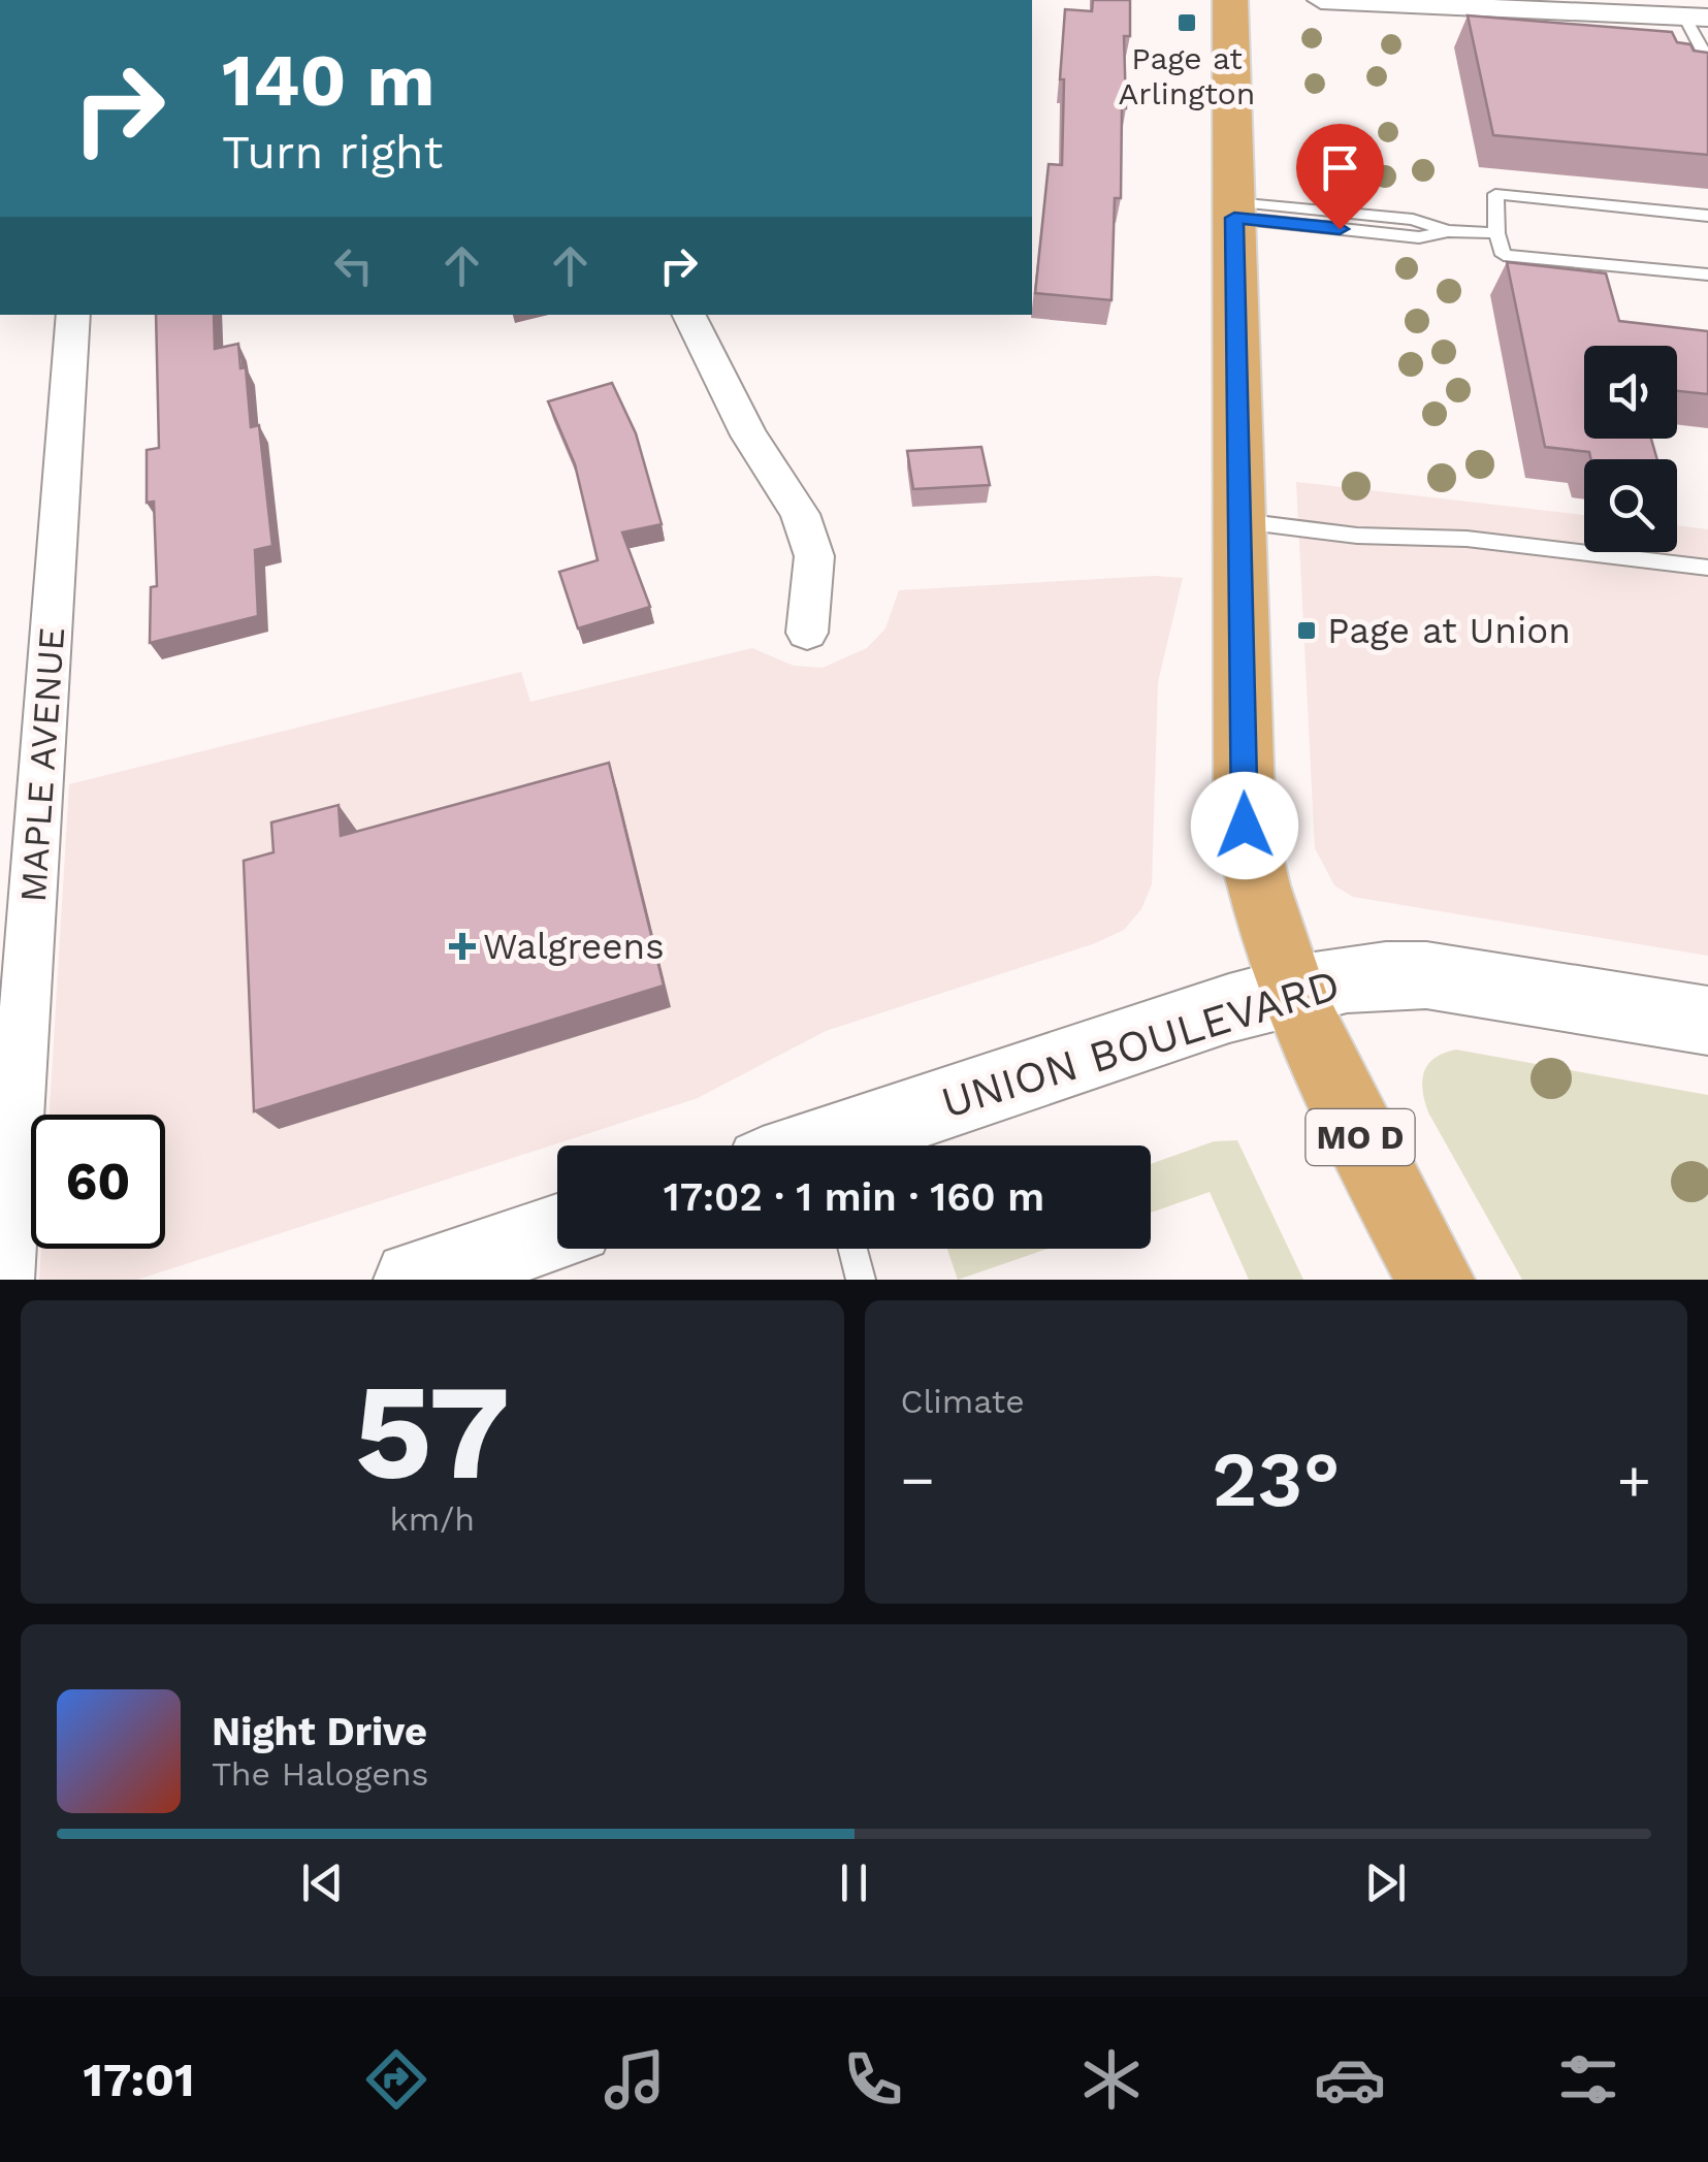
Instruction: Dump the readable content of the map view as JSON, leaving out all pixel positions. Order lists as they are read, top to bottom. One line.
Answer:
{"streets":{"main road":["UNION BOULEVARD","MO D"],"street":["MAPLE AVENUE"]},"crossings":[["UNION BOULEVARD","MO D"]],"places":{"transit":["Page at Arlington","Page at Union"],"health":["Walgreens"]},"page":{"turn":["140 m","Turn right"],"limit":"60","trip":"17:02 · 1 min · 160 m","tile":[["57","km/h"],"Climate"],"heat":["−","23°","+"],"song":["Night Drive","The Halogens"],"tabs":"17:01"}}
